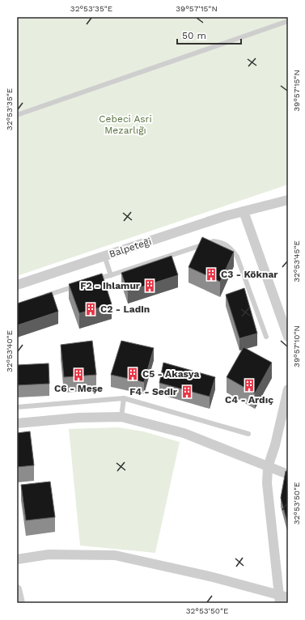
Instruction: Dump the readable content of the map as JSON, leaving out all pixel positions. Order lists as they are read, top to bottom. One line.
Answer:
{"streets":{"street":["Balpeteği"]},"parks":["Cebeci Asri Mezarlığı"],"places":{"building":["C3 - Köknar","F2 - Ihlamur","C2 - Ladin","C5 - Akasya","C6 - Meşe","C4 - Ardıç","F4 - Sedir"]},"scale_bar":"50 m","coordinates":["32°53'35\"E","39°57'15\"N","32°53'45\"E","39°57'10\"N","32°53'40\"E","32°53'50\"E"]}
